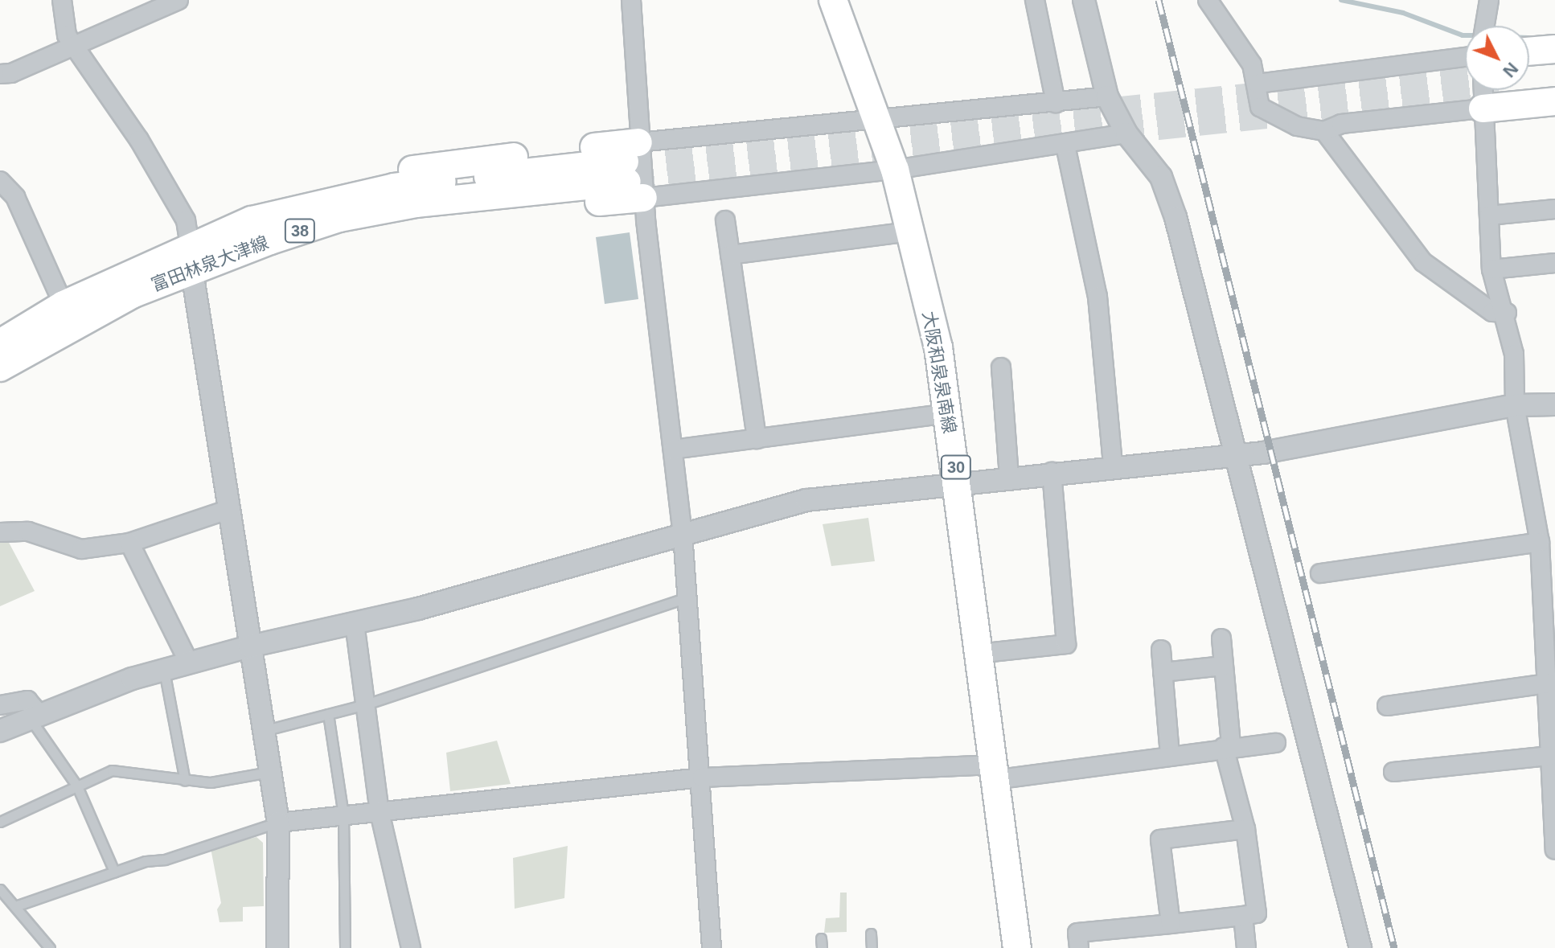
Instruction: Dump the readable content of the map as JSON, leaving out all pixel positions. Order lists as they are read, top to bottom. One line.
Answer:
{"streets":{"main road":["38","富田林泉大津線","大阪和泉泉南線","30"]},"north":"bottom right"}
